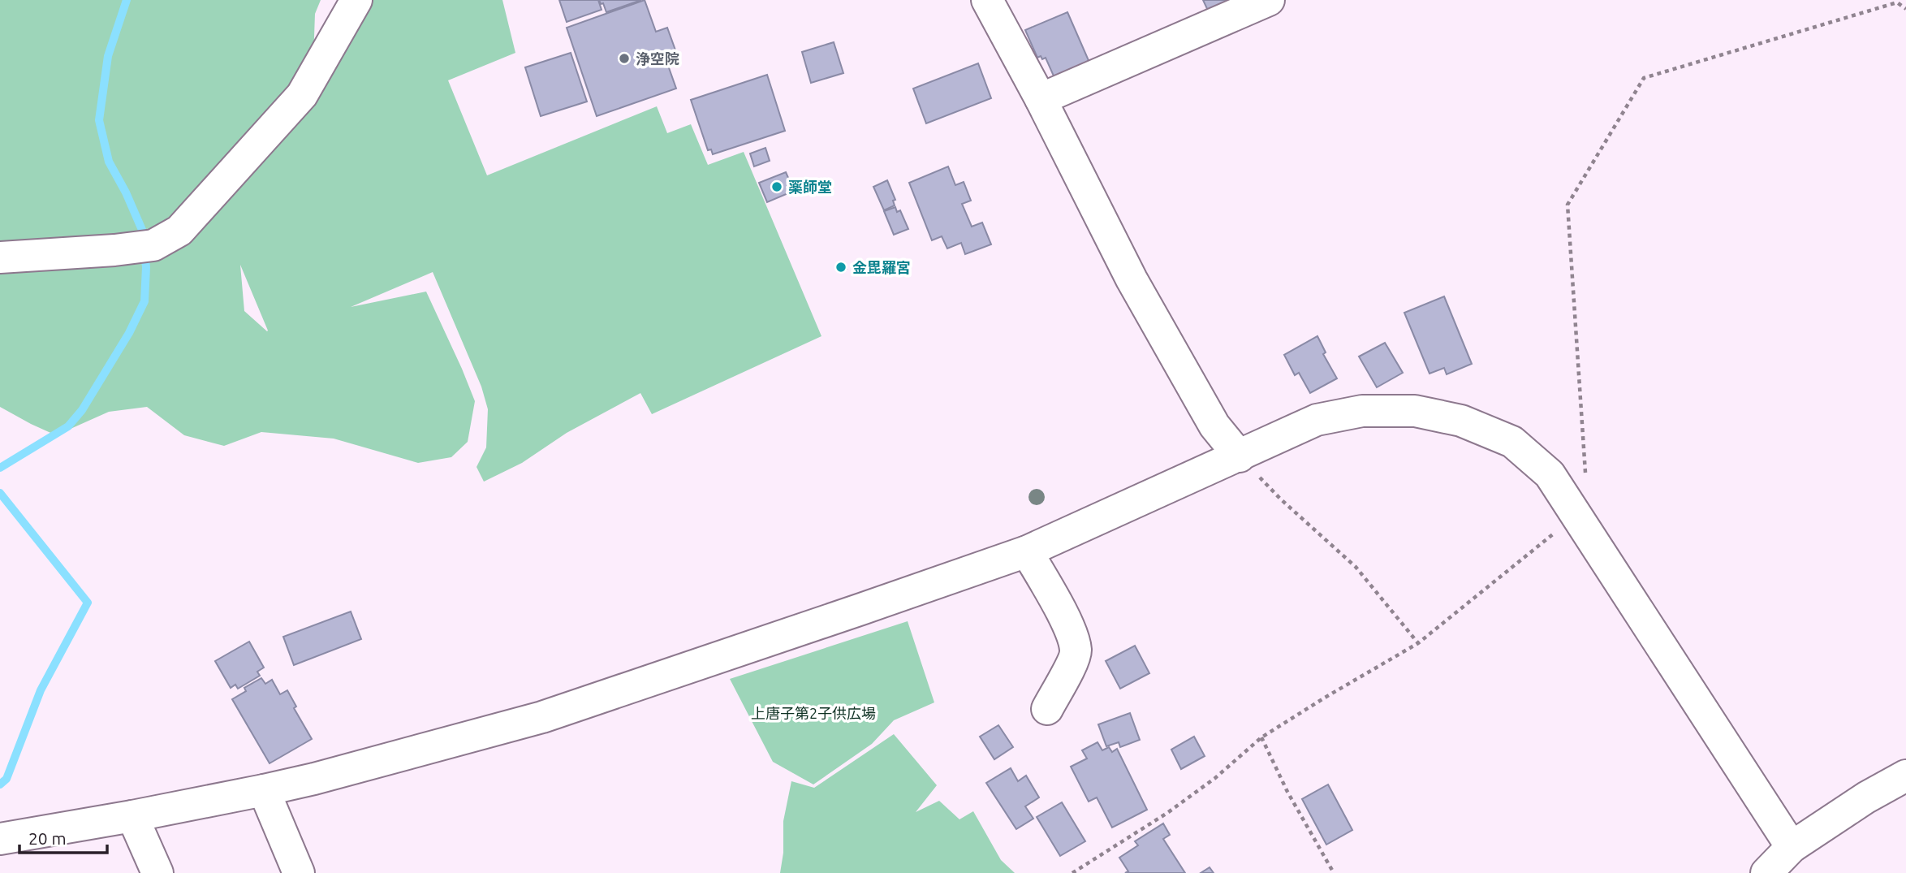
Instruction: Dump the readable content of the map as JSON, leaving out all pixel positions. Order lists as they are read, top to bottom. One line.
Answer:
{"parks":["上唐子第2子供広場"],"places":["浄空院","薬師堂","金毘羅宮"],"scale_bar":"20 m"}
